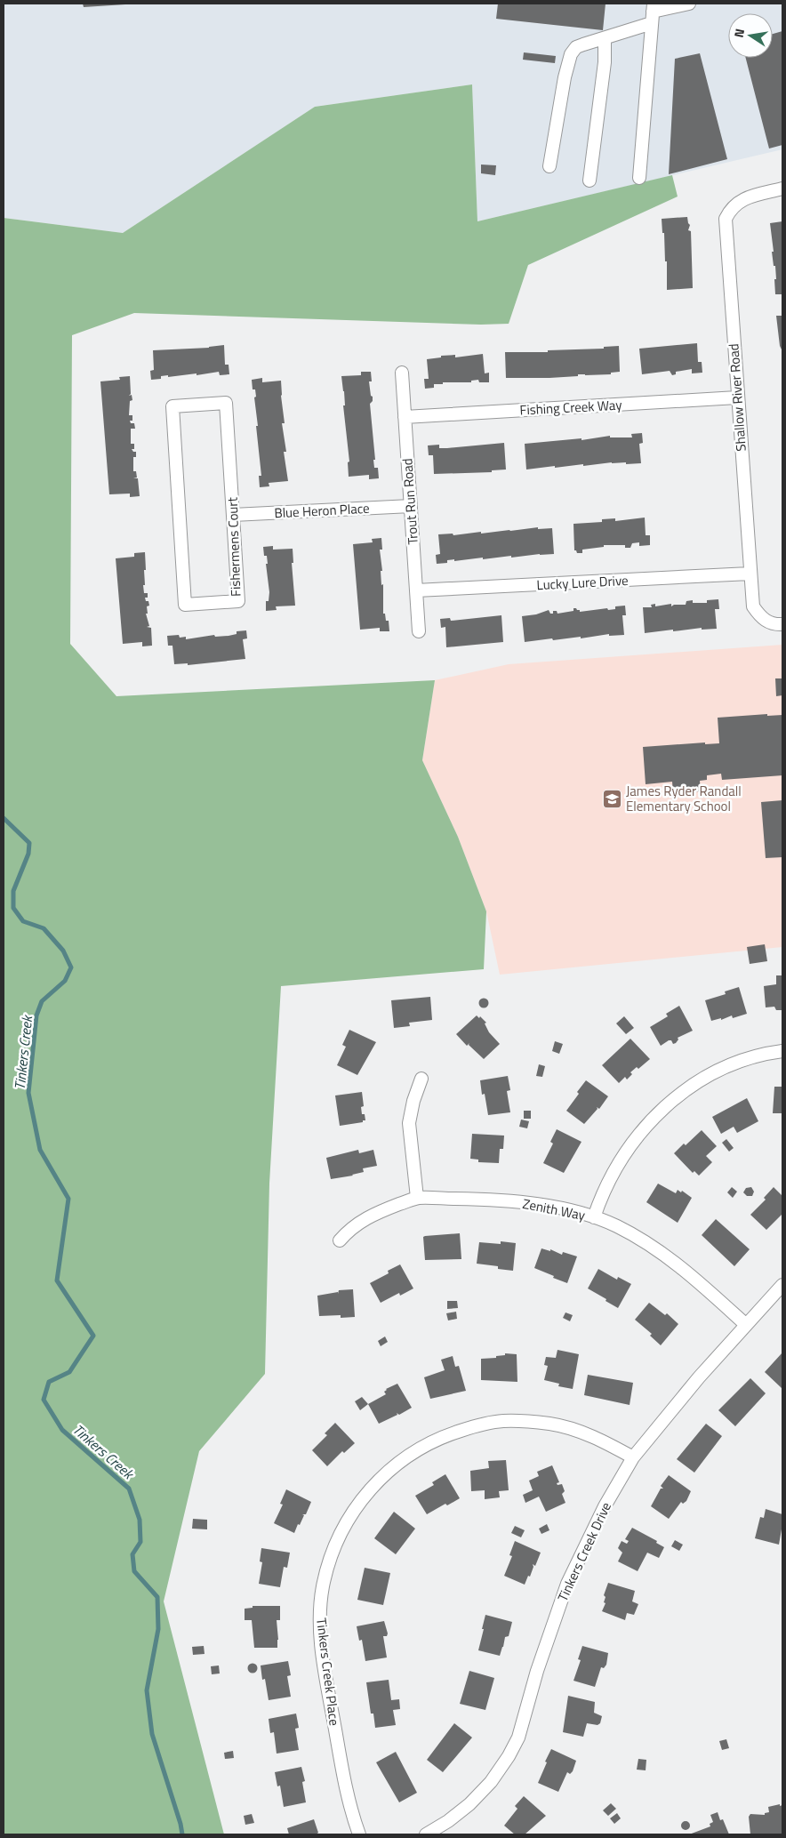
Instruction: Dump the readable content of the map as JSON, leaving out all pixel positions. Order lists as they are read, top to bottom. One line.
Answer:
{"streets":{"street":["Shallow River Road","Fishing Creek Way","Trout Run Road","Blue Heron Place","Fishermens Court","Lucky Lure Drive","Zenith Way","Tinkers Creek Drive","Tinkers Creek Place"]},"crossings":[["Shallow River Road","Fishing Creek Way"],["Shallow River Road","Lucky Lure Drive"],["Fishing Creek Way","Trout Run Road"],["Trout Run Road","Blue Heron Place"],["Trout Run Road","Lucky Lure Drive"],["Blue Heron Place","Fishermens Court"],["Zenith Way","Tinkers Creek Drive"],["Tinkers Creek Drive","Tinkers Creek Place"]],"water":["Tinkers Creek"],"places":{"school or university":["James Ryder Randall Elementary School"]},"north":"left"}
